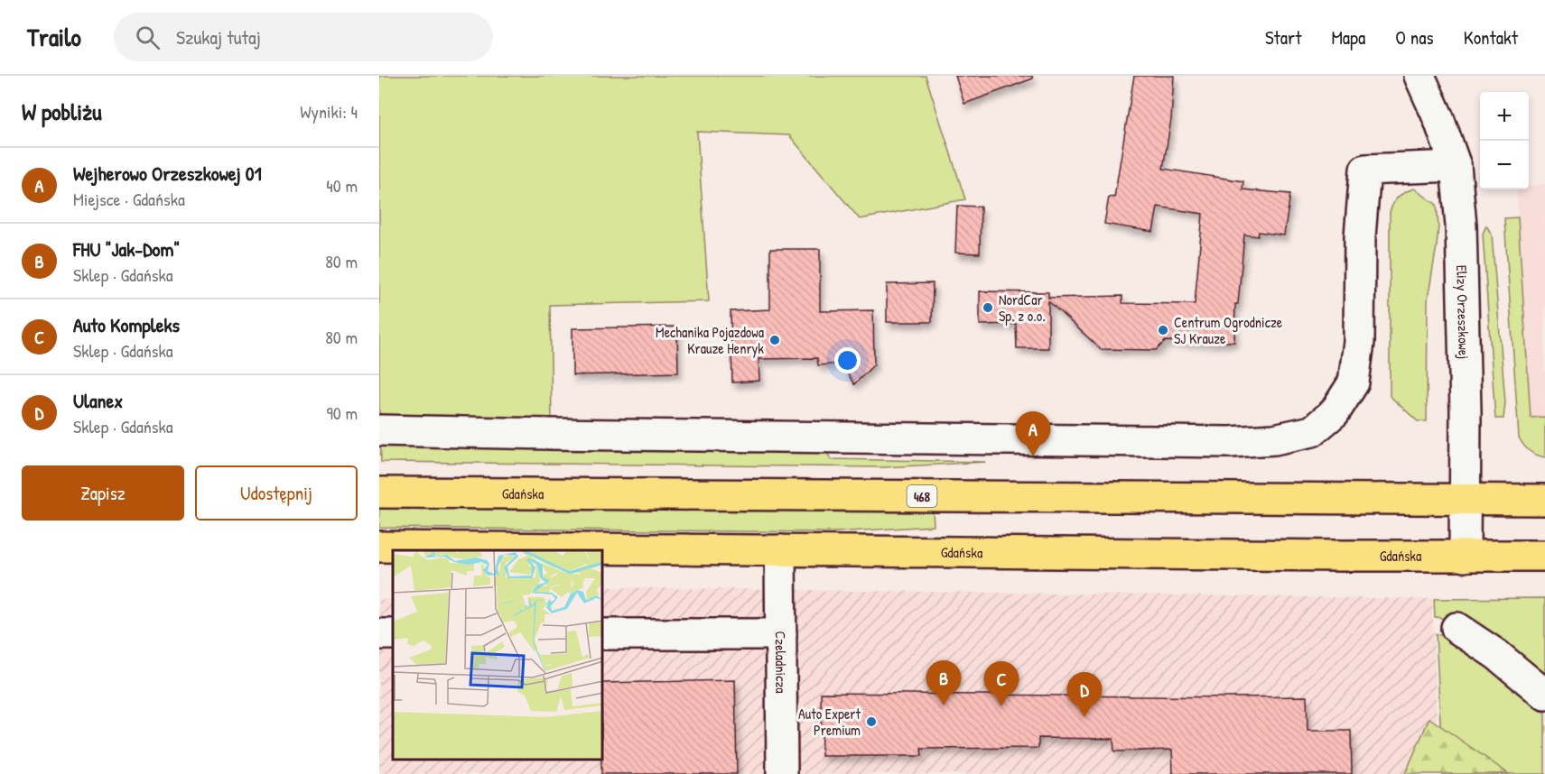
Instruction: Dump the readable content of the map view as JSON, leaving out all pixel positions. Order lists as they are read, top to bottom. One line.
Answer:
{"streets":{"main road":["Gdańska","468"],"street":["Elizy Orzeszkowej","Czeladnicza"]},"crossings":[["Elizy Orzeszkowej","Gdańska"],["Gdańska","Czeladnicza"]],"places":["NordCar Sp. z o.o.","Centrum Ogrodnicze SJ Krauze","Mechanika Pojazdowa Krauze Henryk","Auto Expert Premium"],"page":{"header":"Trailo","search":"Szukaj tutaj","nav":["Start","Mapa","O nas","Kontakt"],"heading":["W pobliżu","Wyniki: 4"],"map_buttons":["+","−"],"list":[{"mark":"A","name":"Wejherowo Orzeszkowej 01","note":"Miejsce · Gdańska","value":"40 m"},{"mark":"B","name":"FHU \"Jak-Dom\"","note":"Sklep · Gdańska","value":"80 m"},{"mark":"C","name":"Auto Kompleks","note":"Sklep · Gdańska","value":"80 m"},{"mark":"D","name":"Ulanex","note":"Sklep · Gdańska","value":"90 m"}],"pins":["A","B","C","D"],"buttons":["Zapisz","Udostępnij"]}}
